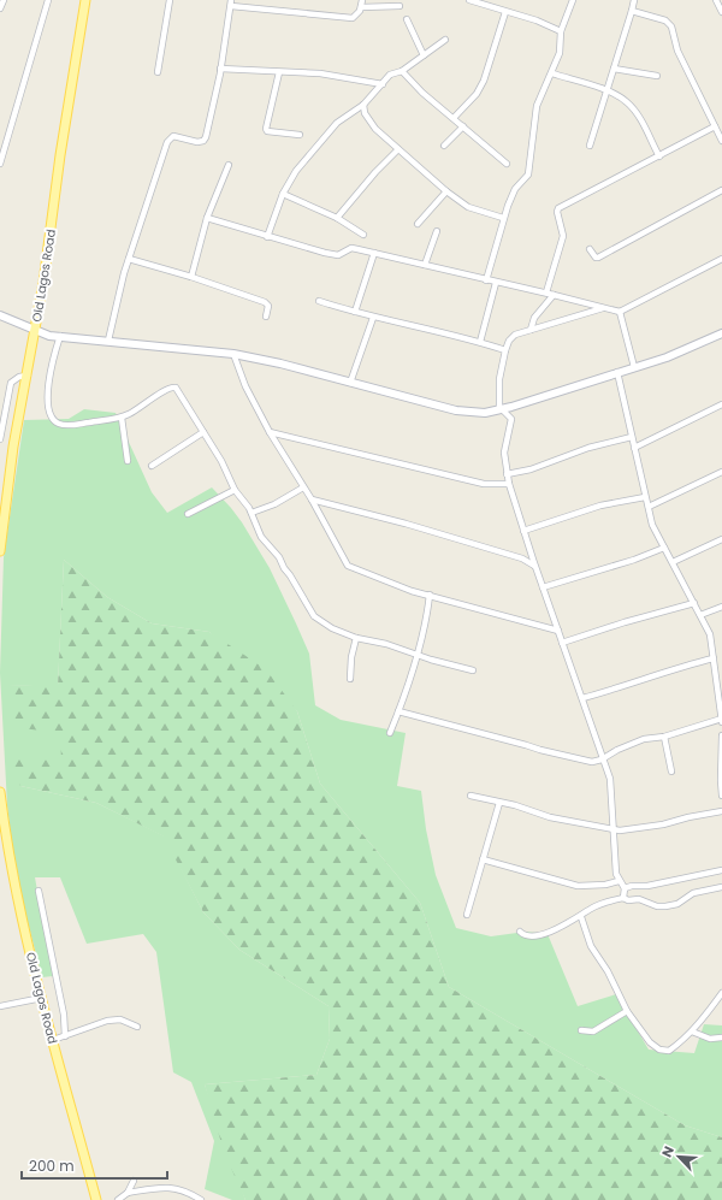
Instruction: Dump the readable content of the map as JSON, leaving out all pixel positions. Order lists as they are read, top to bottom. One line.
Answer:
{"streets":{"main road":["Old Lagos Road"]},"scale_bar":"200 m","north":"top left"}
